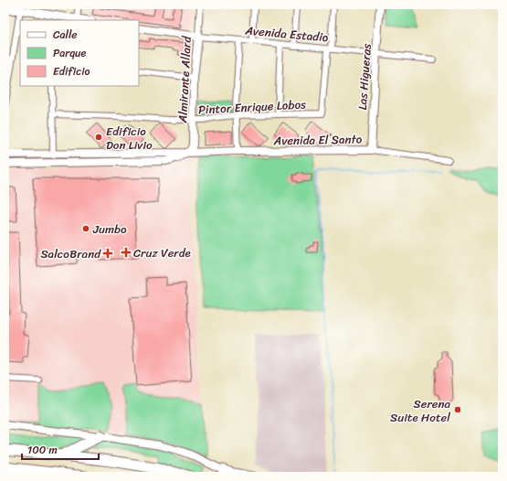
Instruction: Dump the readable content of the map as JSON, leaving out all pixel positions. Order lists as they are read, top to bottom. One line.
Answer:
{"streets":{"main road":["Avenida Estadio","Las Higueras","Almirante Allard","Avenida El Santo"],"street":["Pintor Enrique Lobos"]},"crossings":[["Avenida Estadio","Las Higueras"],["Avenida Estadio","Almirante Allard"],["Avenida Estadio","Pintor Enrique Lobos"],["Las Higueras","Avenida El Santo"],["Almirante Allard","Pintor Enrique Lobos"],["Almirante Allard","Avenida El Santo"]],"places":{"other":["Edificio Don Livio","Jumbo","Serena Suite Hotel"],"health":["Cruz Verde","SalcoBrand"]},"legend":["Calle","Parque","Edificio"],"scale_bar":"100 m"}
